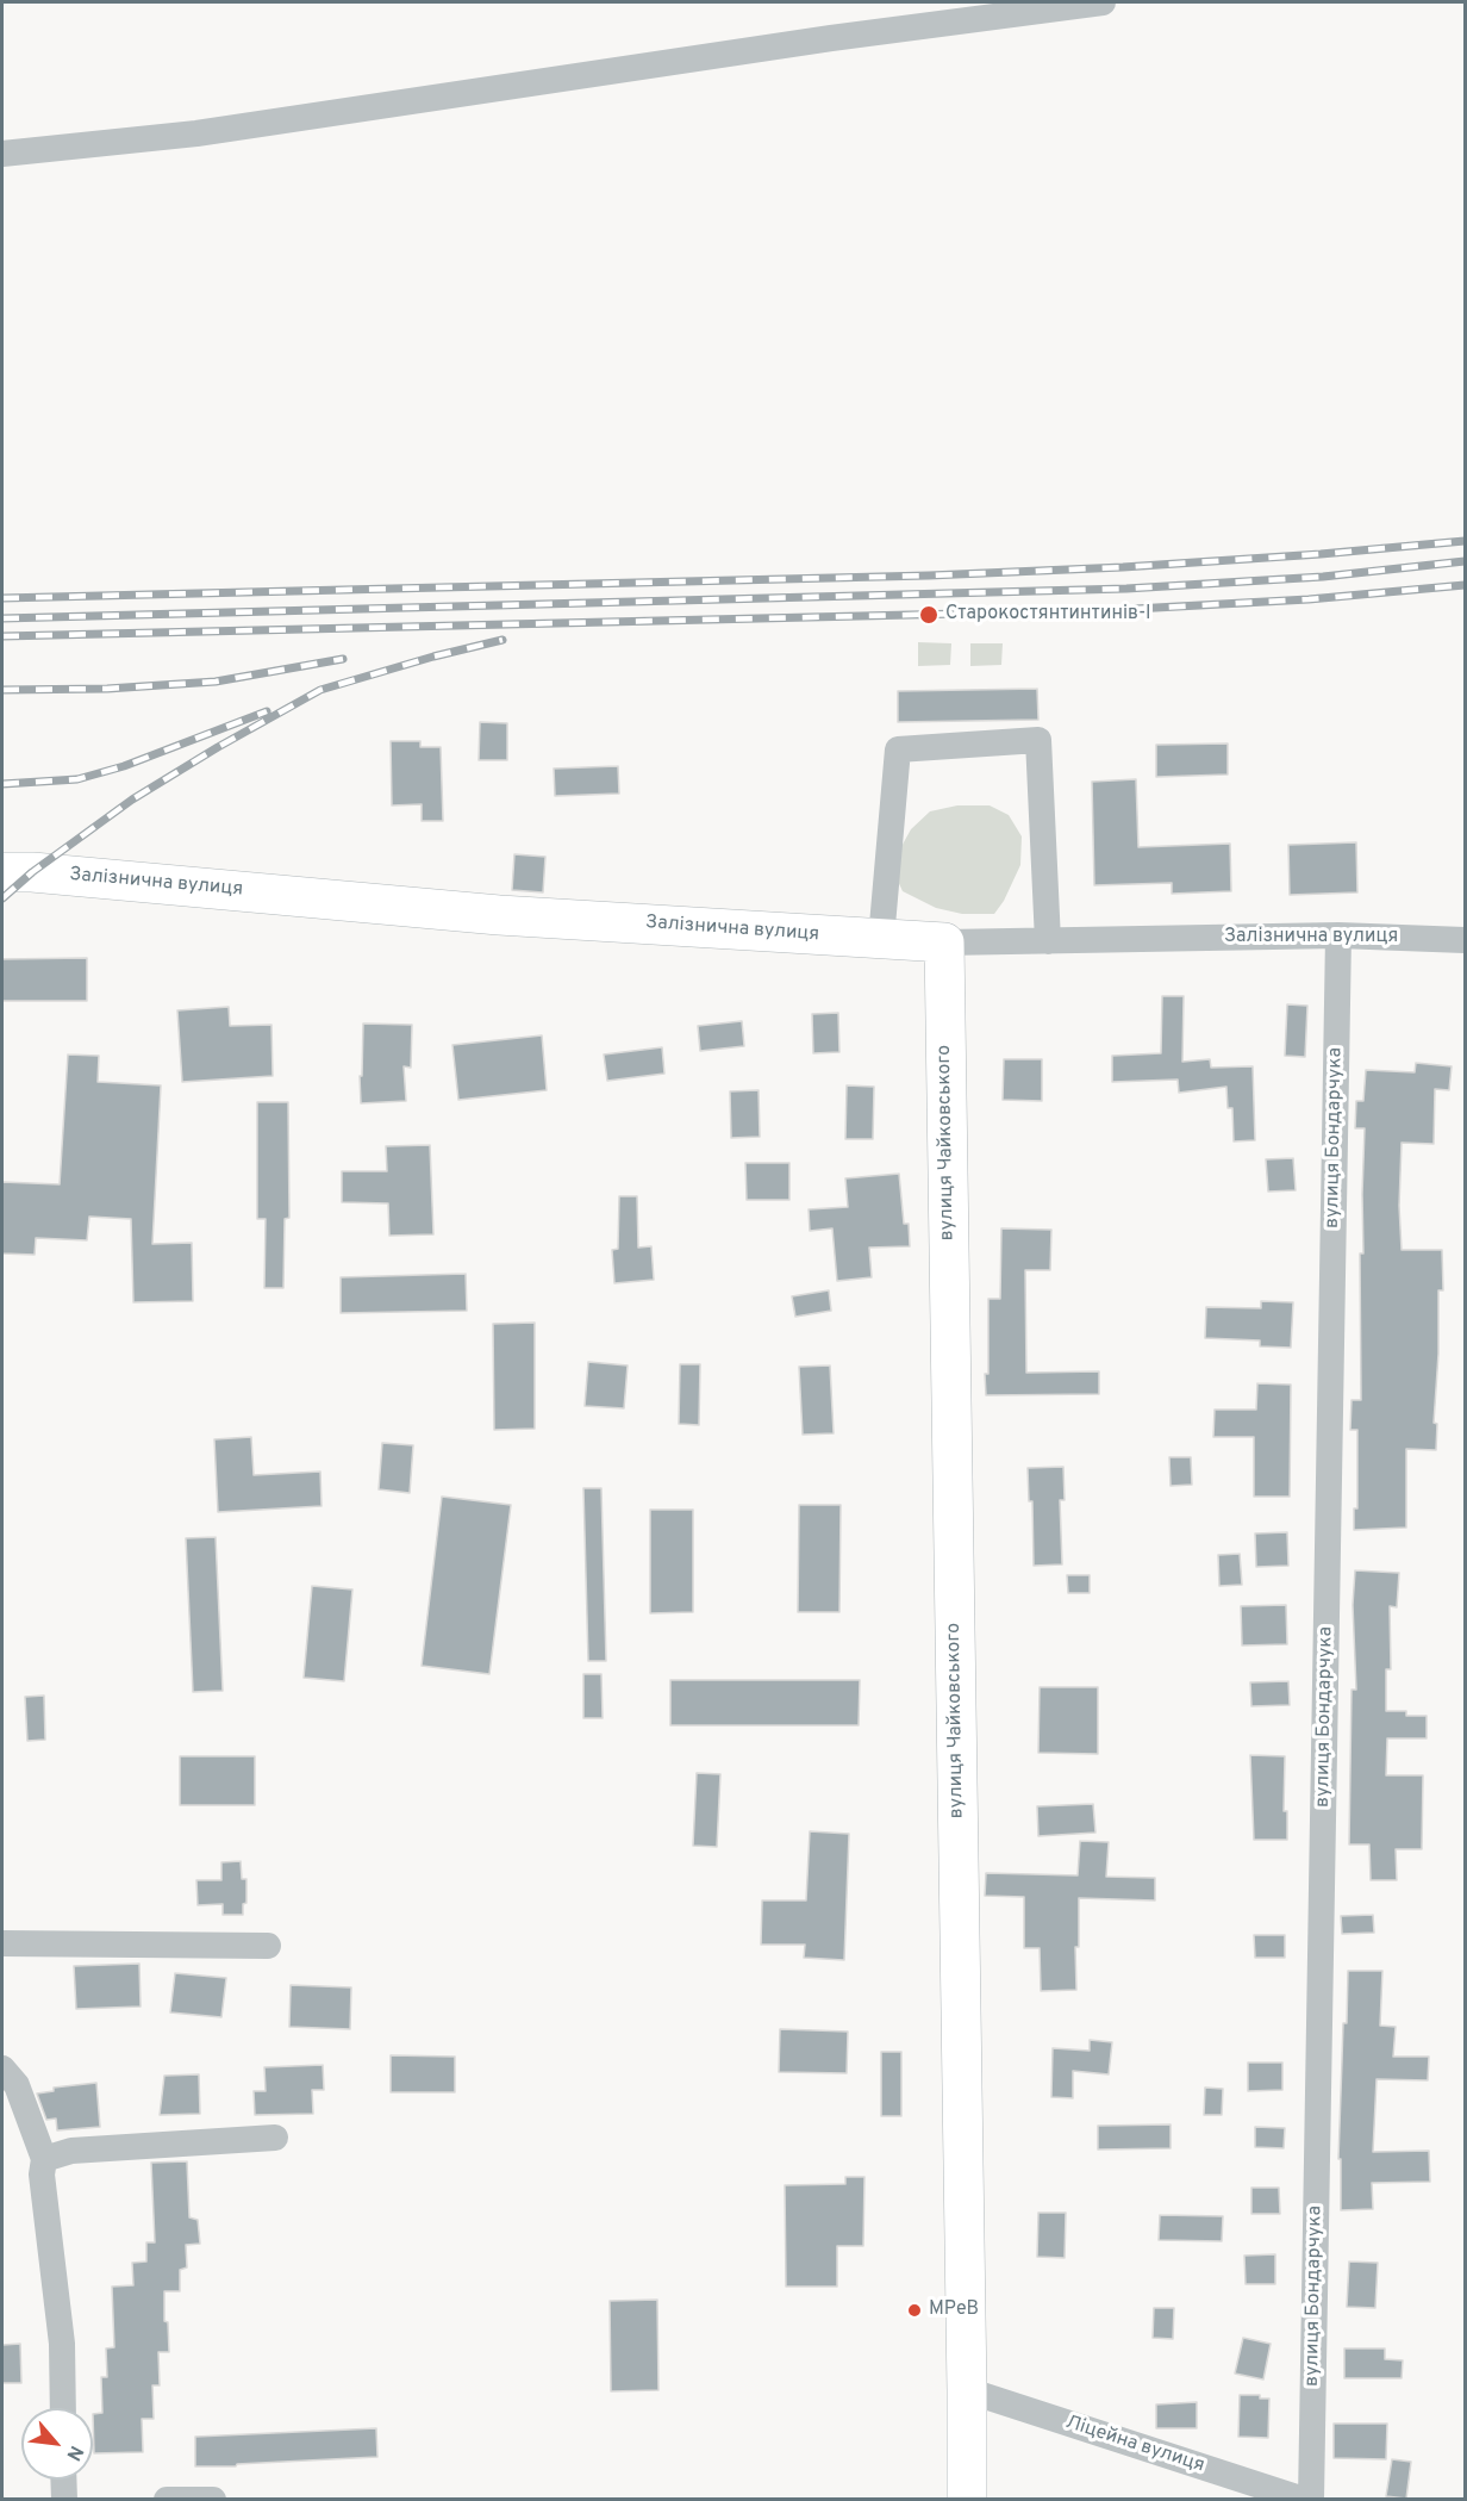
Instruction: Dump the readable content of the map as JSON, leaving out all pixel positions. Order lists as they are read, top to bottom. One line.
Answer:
{"streets":{"street":["Залізнична вулиця","вулиця Бондарчука","вулиця Чайковського","Ліцейна вулиця"]},"crossings":[["Залізнична вулиця","вулиця Бондарчука"],["Залізнична вулиця","вулиця Чайковського"],["вулиця Чайковського","Ліцейна вулиця"]],"places":["Старокостянтинтинів-І","МРеВ"],"north":"bottom right"}
